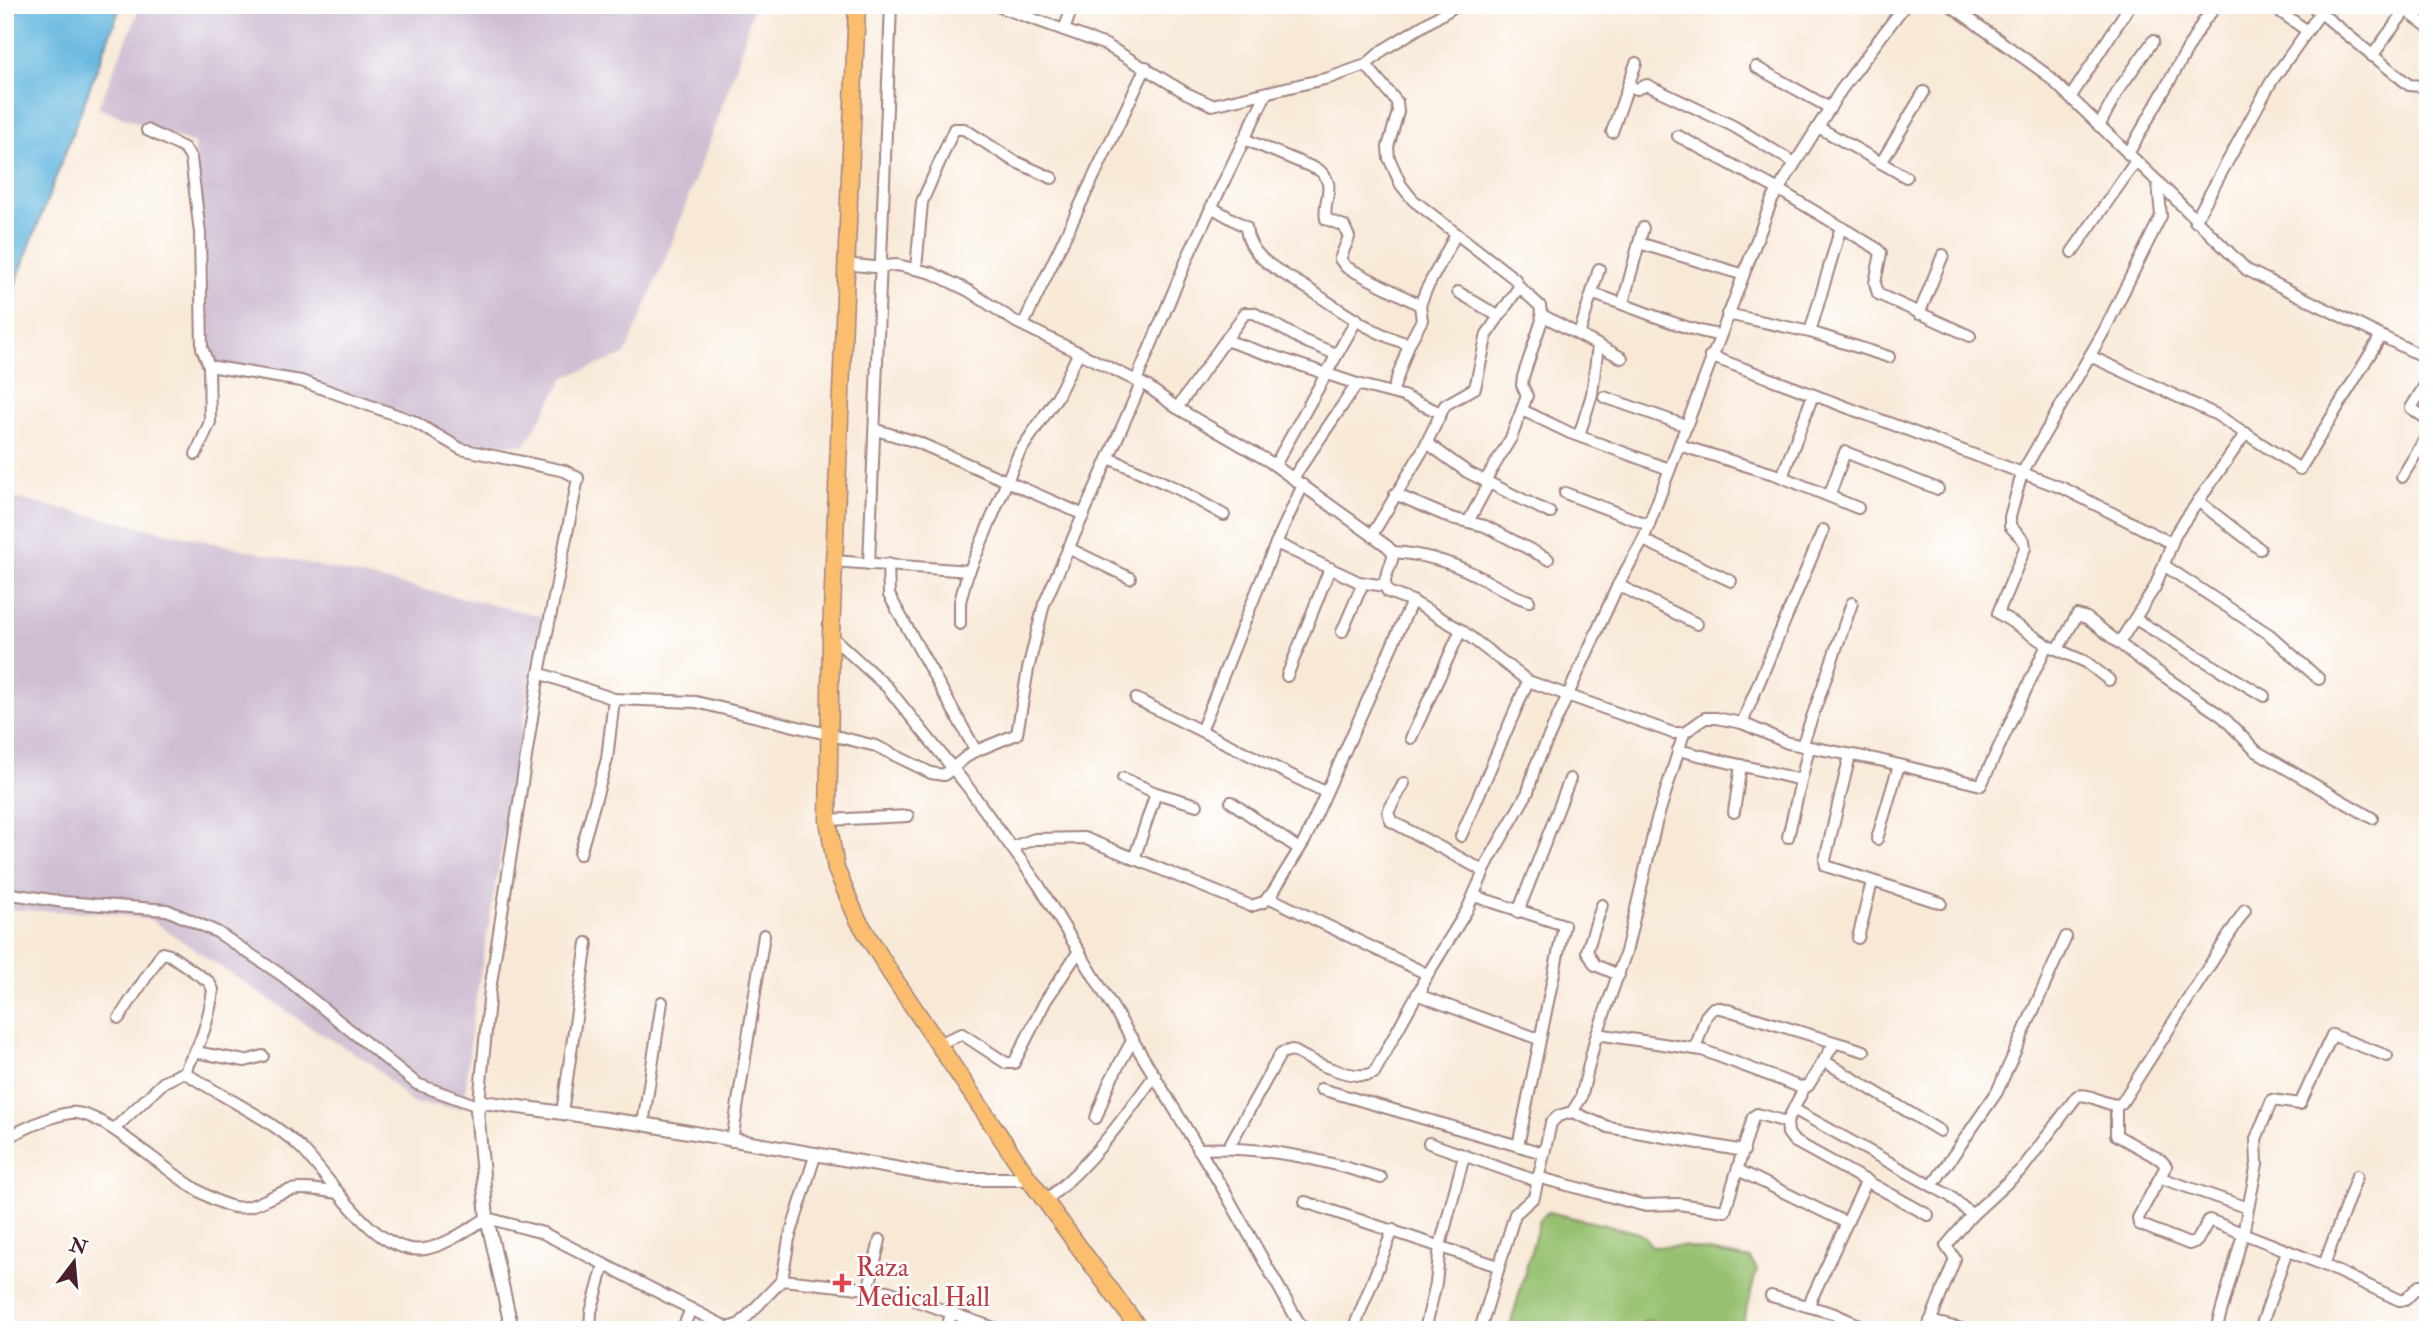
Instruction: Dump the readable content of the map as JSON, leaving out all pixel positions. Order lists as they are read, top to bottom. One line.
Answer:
{"places":{"health":["Raza Medical Hall"]},"north":"top"}
